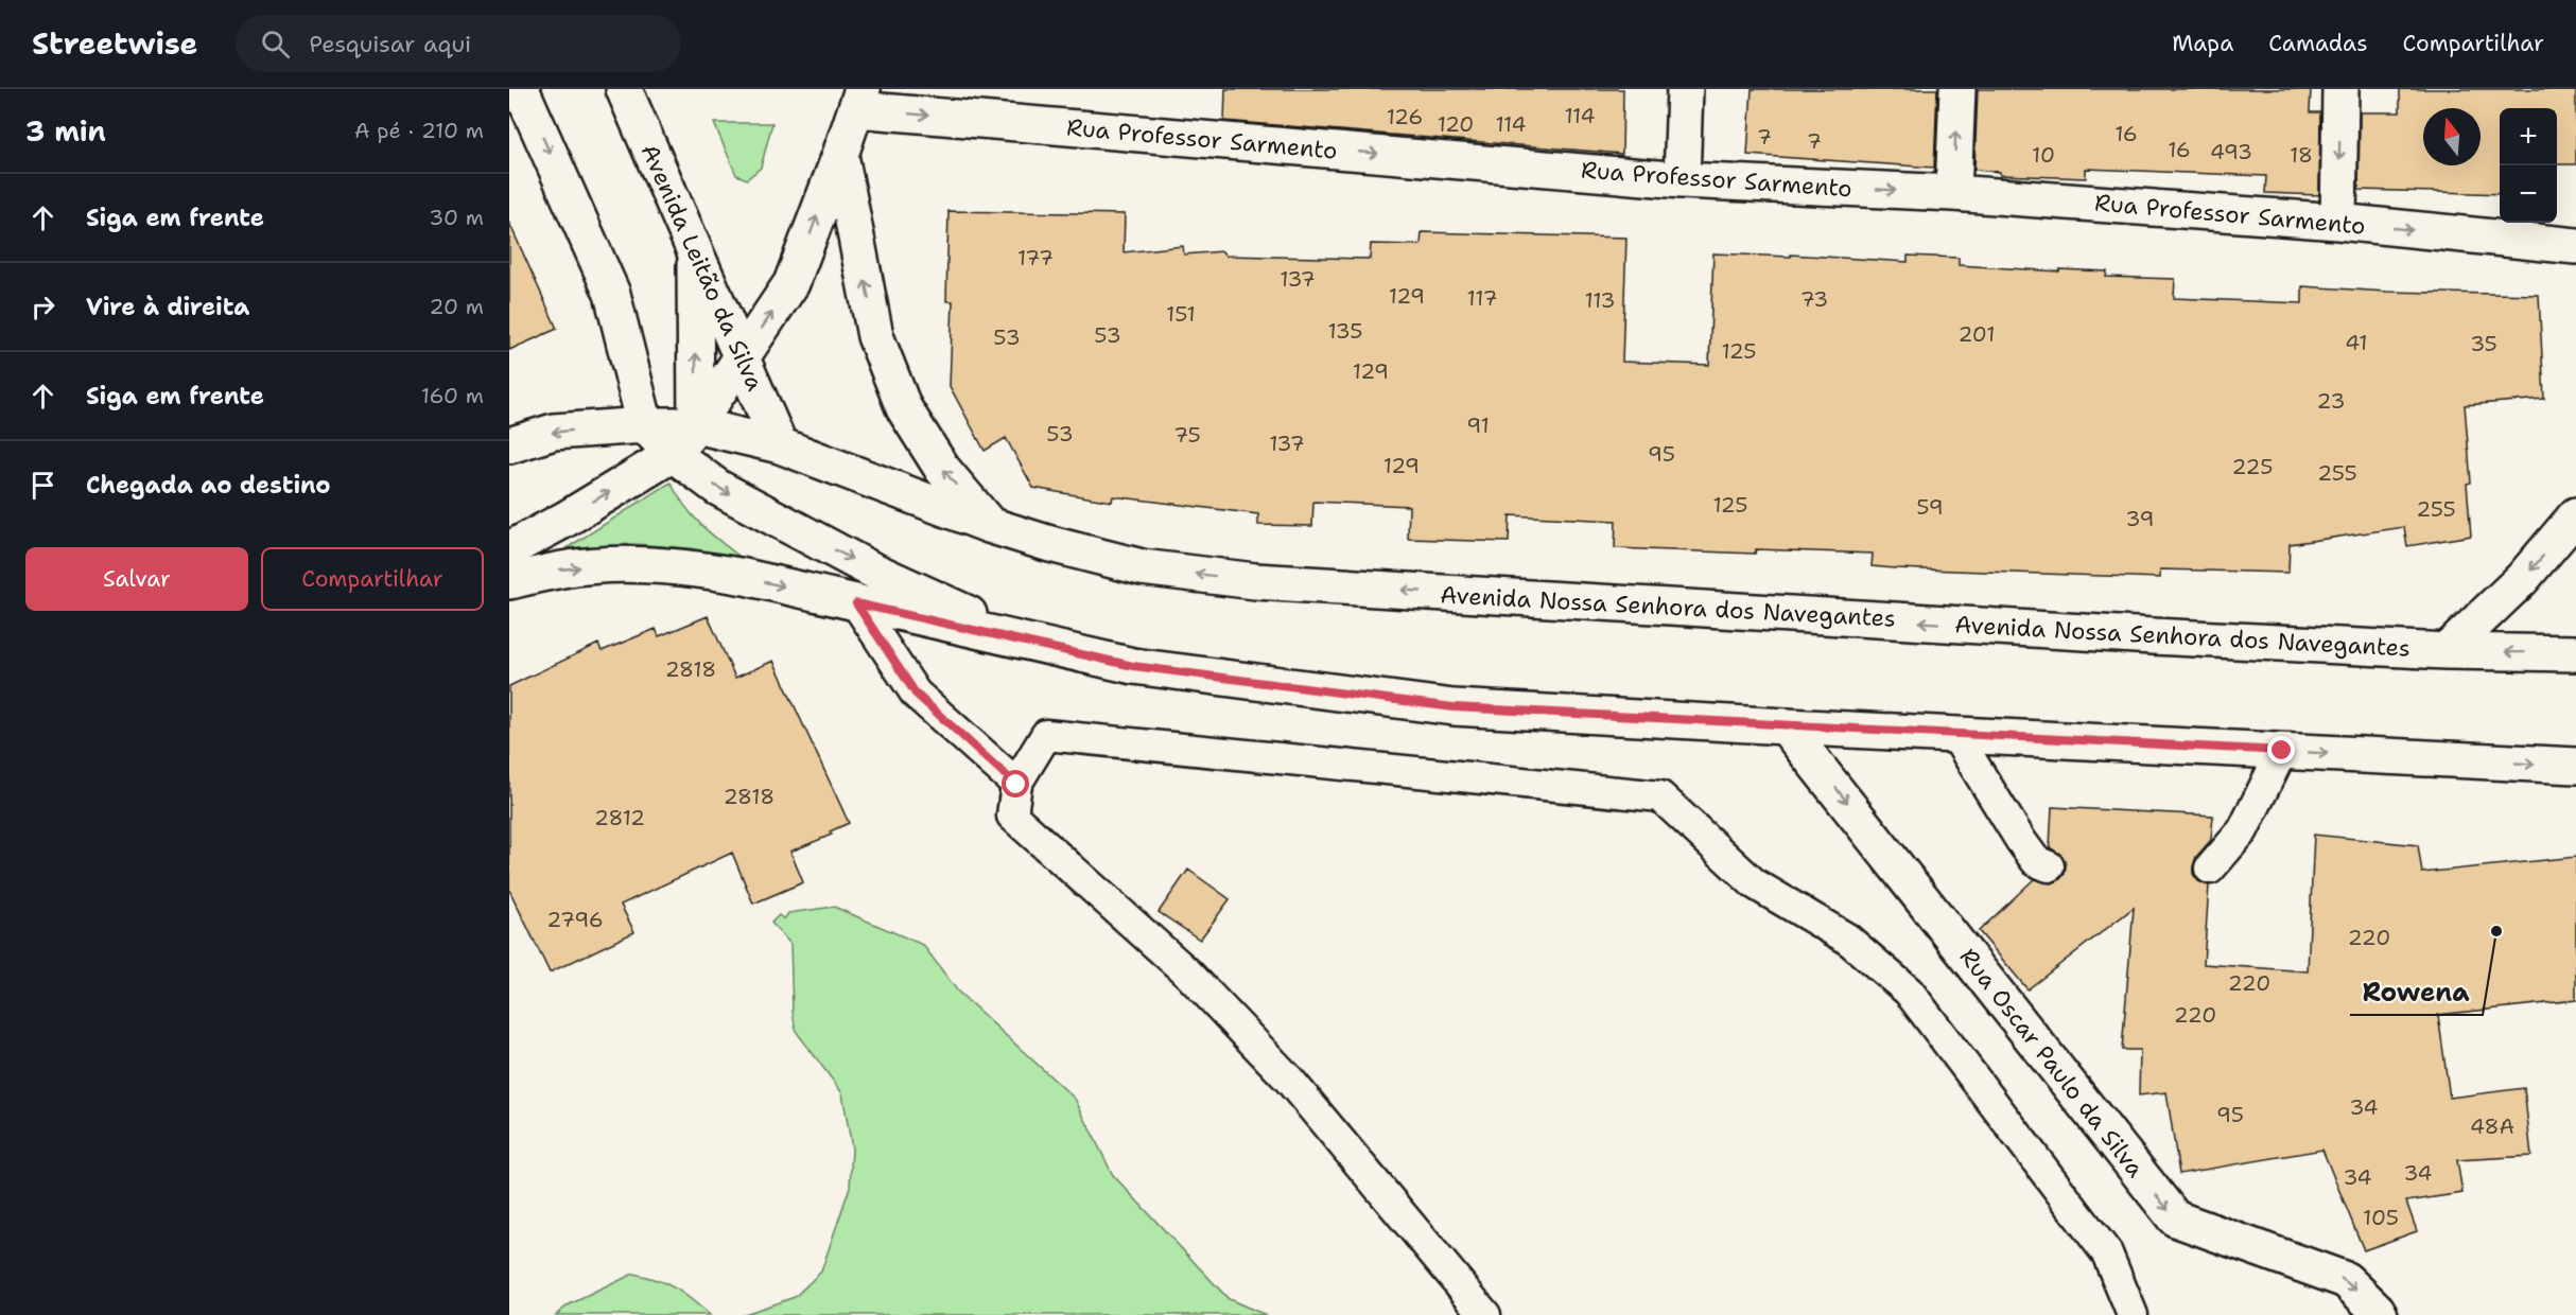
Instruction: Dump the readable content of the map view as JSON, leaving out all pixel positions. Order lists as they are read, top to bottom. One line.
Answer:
{"streets":{"main road":["Rua Professor Sarmento","Avenida Leitão da Silva","Avenida Nossa Senhora dos Navegantes","Rua Oscar Paulo da Silva"]},"crossings":[["Avenida Leitão da Silva","Avenida Nossa Senhora dos Navegantes"]],"one_way":["Rua Professor Sarmento","Rua Oscar Paulo da Silva"],"places":["Rowena"],"house_numbers":["114","126","120","114","16","7","7","16","493","10","18","177","137","129","117","73","113","151","135","201","53","53","41","35","125","129","23","91","53","75","137","95","129","225","255","125","59","255","39","2818","2818","2812","2796","220","220","220","34","95","48A","34","34","105"],"north":"top","page":{"header":"Streetwise","search":"Pesquisar aqui","nav":["Mapa","Camadas","Compartilhar"],"heading":["3 min","A pé · 210 m"],"map_buttons":["+","−"],"list":[["Siga em frente","30 m"],["Vire à direita","20 m"],["Siga em frente","160 m"],"Chegada ao destino"],"buttons":["Salvar","Compartilhar"]}}
